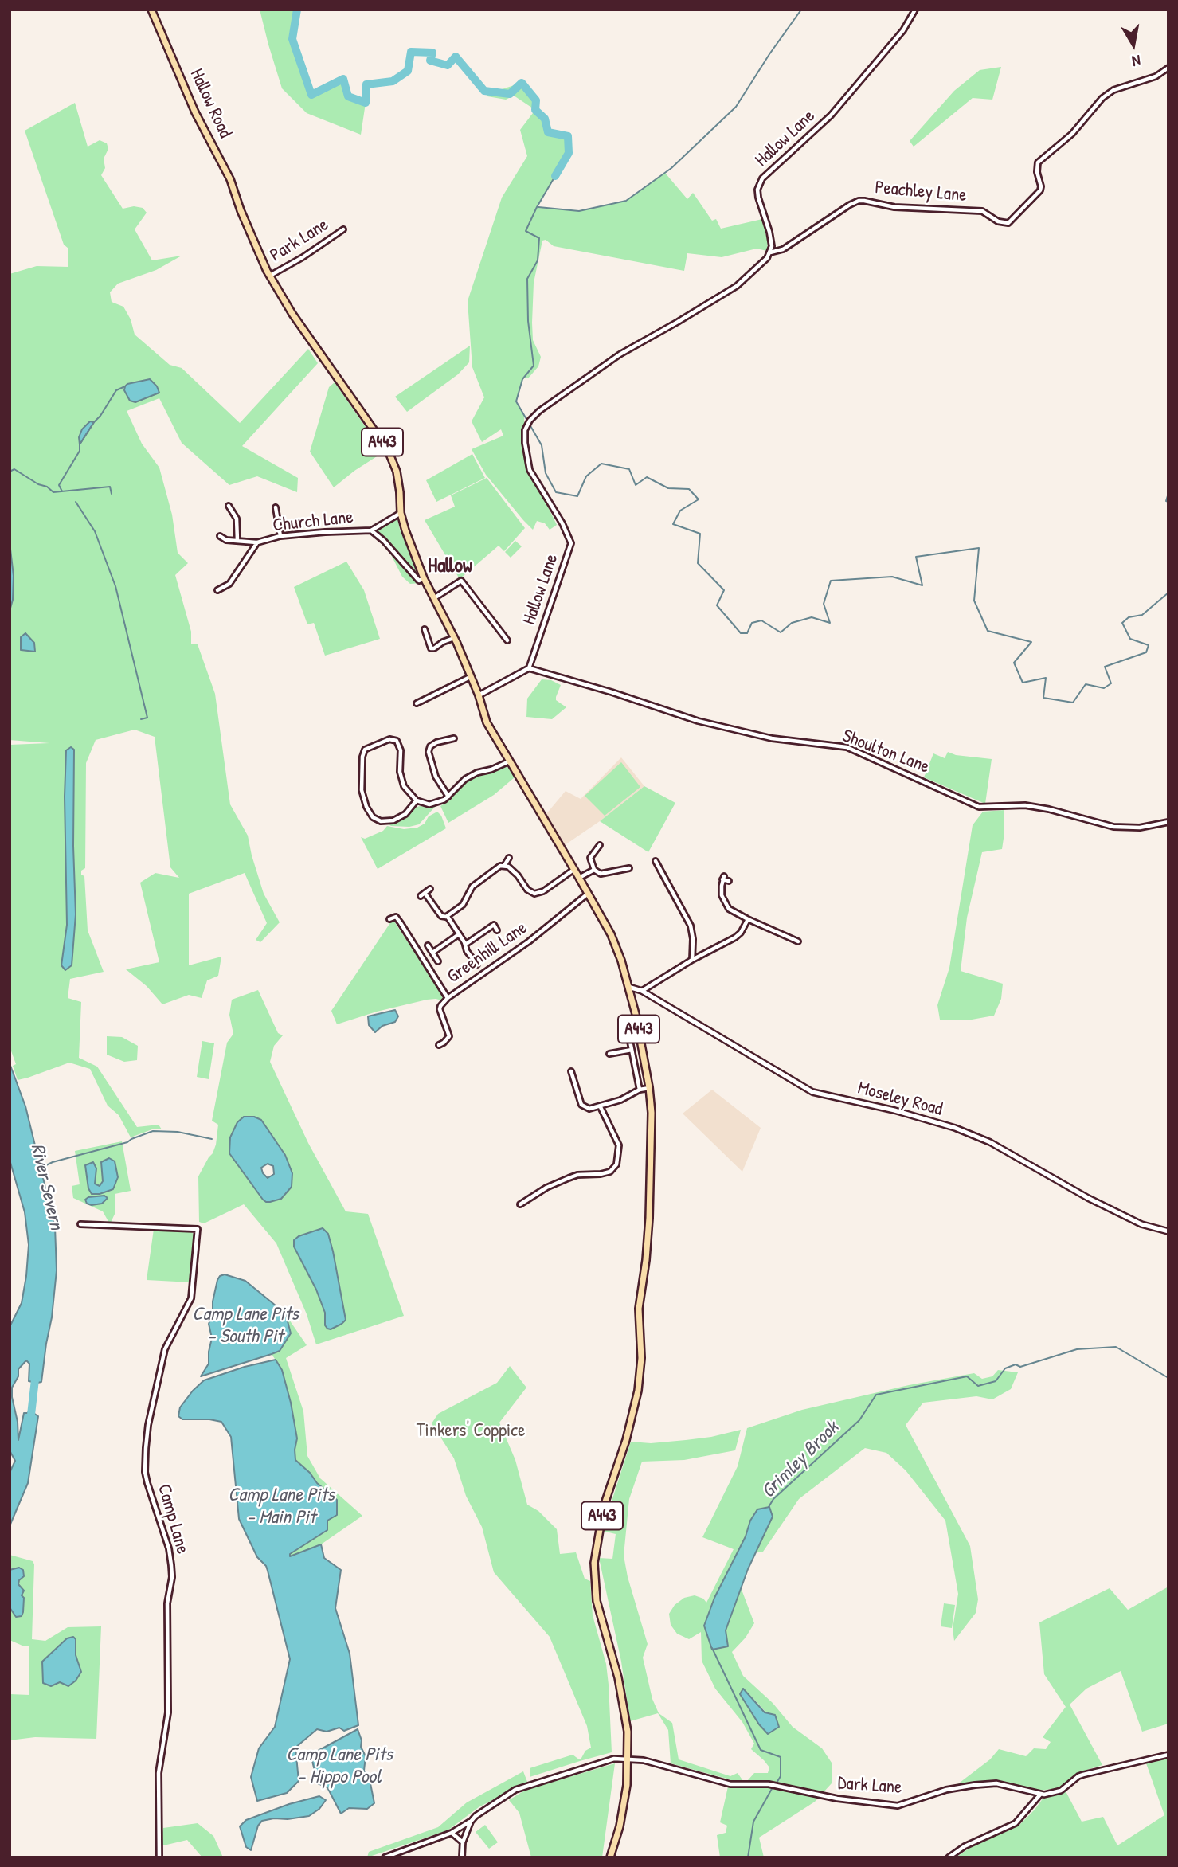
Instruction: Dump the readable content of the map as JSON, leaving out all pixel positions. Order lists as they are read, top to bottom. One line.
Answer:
{"streets":{"main road":["Hallow Road","A443"],"street":["Hallow Lane","Peachley Lane","Park Lane","Church Lane","Shoulton Lane","Greenhill Lane","Moseley Road","Camp Lane","Dark Lane"]},"crossings":[["Hallow Road","Park Lane"],["Hallow Road","A443"],["Hallow Lane","Peachley Lane"],["Hallow Lane","Shoulton Lane"],["Park Lane","A443"],["A443","Church Lane"],["A443","Greenhill Lane"],["A443","Moseley Road"],["A443","Dark Lane"]],"districts":["Hallow"],"water":["River Severn","Camp Lane Pits - South Pit","Grimley Brook","Camp Lane Pits - Main Pit","Camp Lane Pits - Hippo Pool"],"parks":["Tinkers' Coppice"],"north":"bottom"}
